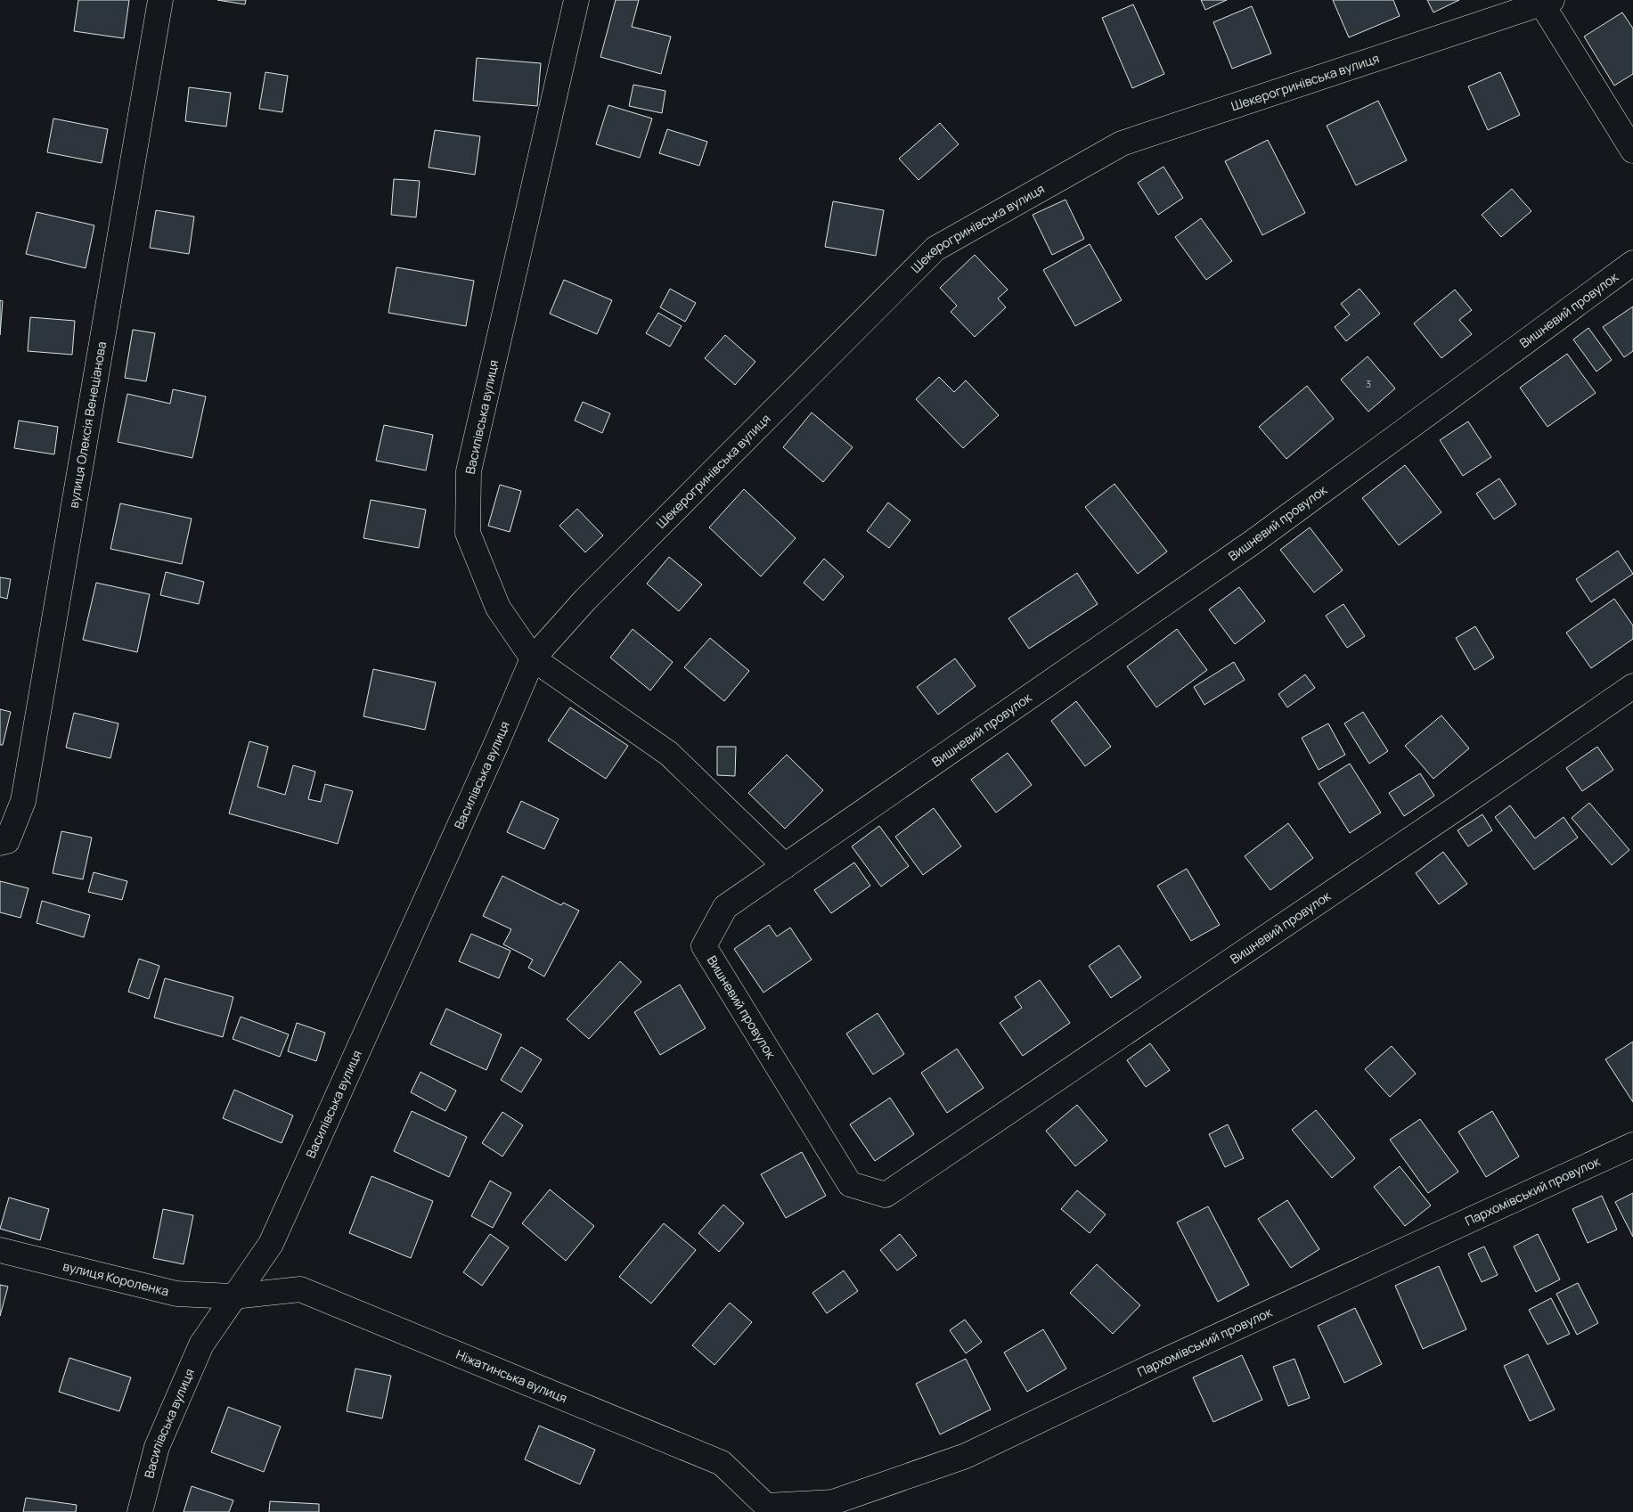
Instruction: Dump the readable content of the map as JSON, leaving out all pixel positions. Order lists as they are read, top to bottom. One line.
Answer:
{"streets":{"street":["Шекерогринівська вулиця","Вишневий провулок","Василівська вулиця","вулиця Олексія Венеціанова","Пархомівський провулок","вулиця Короленка","Ніжатинська вулиця"]},"crossings":[["Шекерогринівська вулиця","Василівська вулиця"],["Василівська вулиця","вулиця Короленка"],["Василівська вулиця","Ніжатинська вулиця"],["Пархомівський провулок","Ніжатинська вулиця"],["вулиця Короленка","Ніжатинська вулиця"]],"house_numbers":["3"]}
